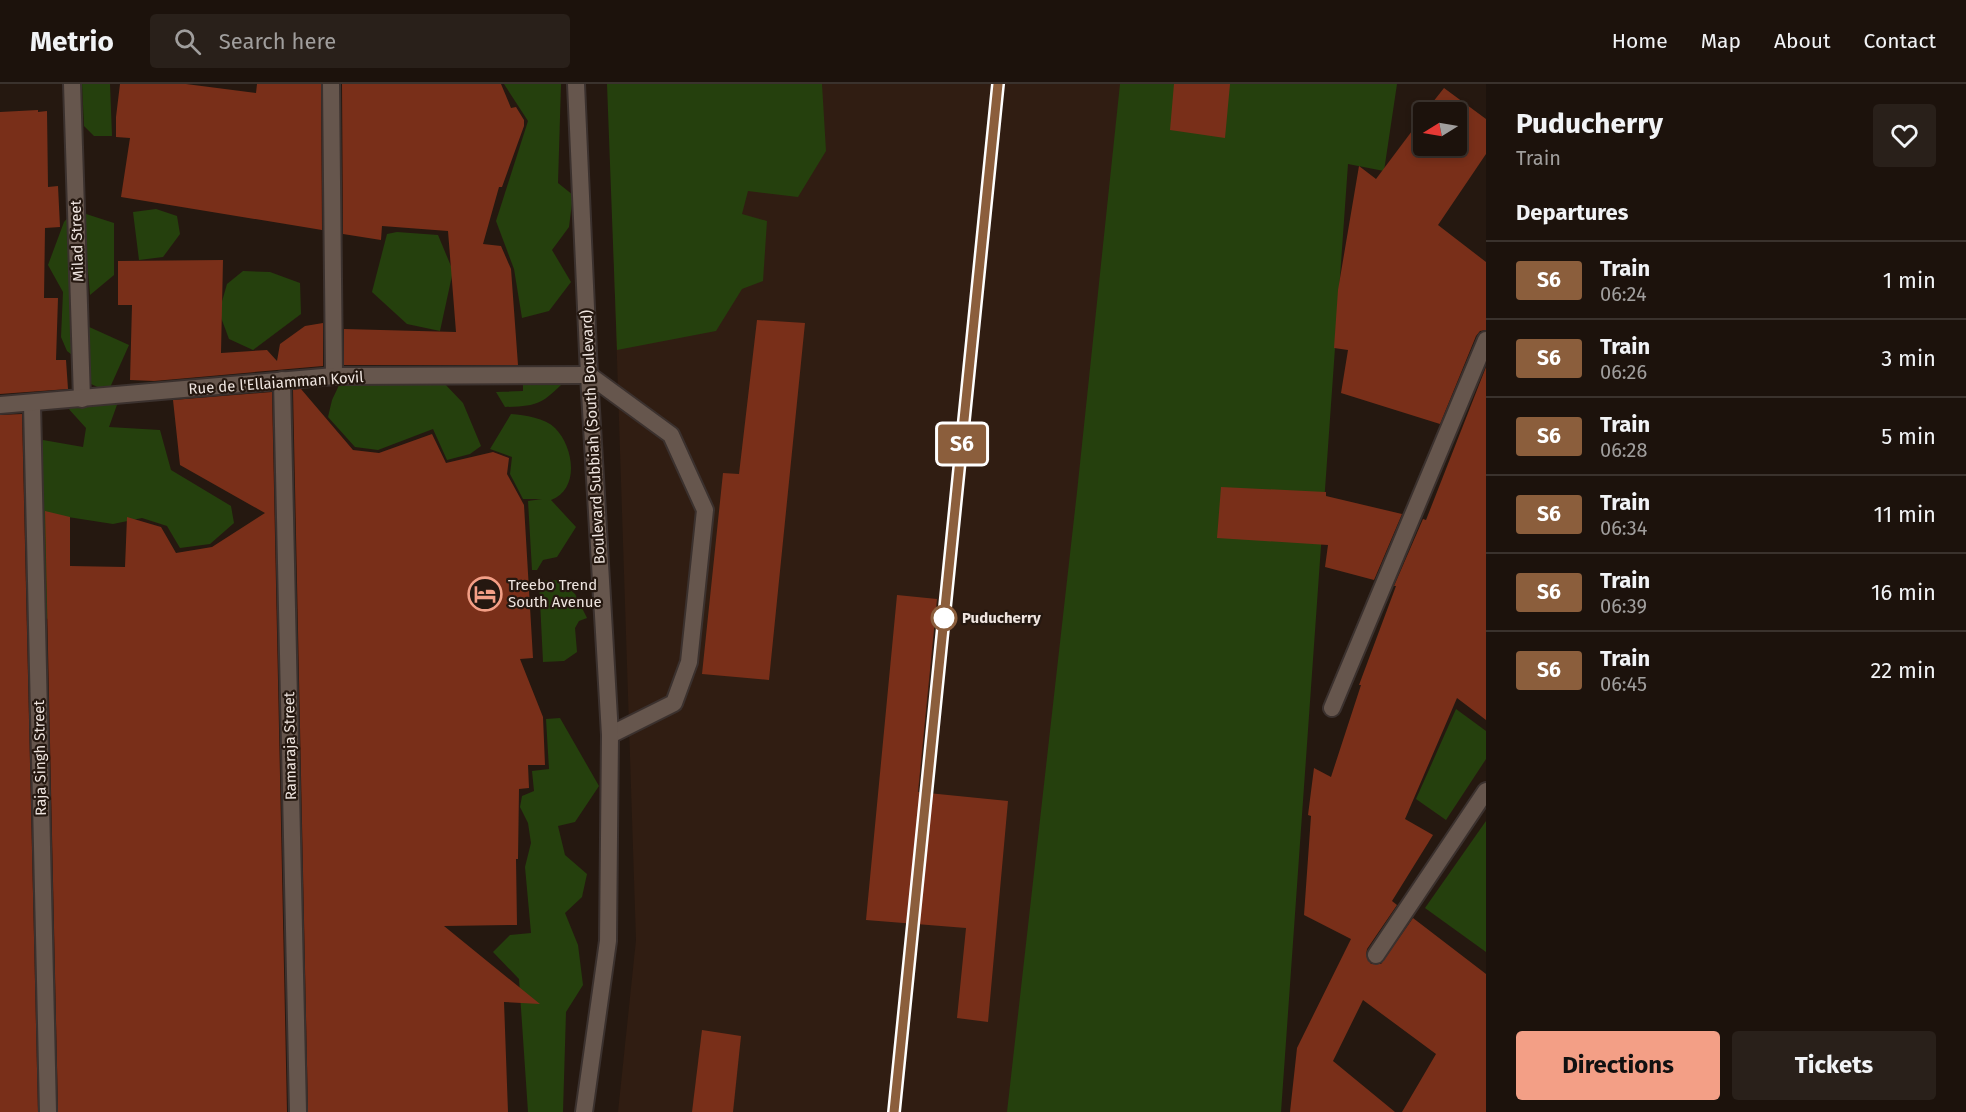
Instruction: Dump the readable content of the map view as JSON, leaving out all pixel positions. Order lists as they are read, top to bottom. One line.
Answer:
{"streets":{"street":["Milad Street","Rue de l'Ellaiamman Kovil","Boulevard Subbiah (South Boulevard)","Ramaraja Street","Raja Singh Street"]},"crossings":[["Milad Street","Rue de l'Ellaiamman Kovil"],["Rue de l'Ellaiamman Kovil","Boulevard Subbiah (South Boulevard)"],["Rue de l'Ellaiamman Kovil","Ramaraja Street"],["Rue de l'Ellaiamman Kovil","Raja Singh Street"]],"places":{"hotel":["Treebo Trend South Avenue"],"other":["Puducherry"]},"north":"left","page":{"header":"Metrio","search":"Search here","nav":["Home","Map","About","Contact"],"on_map":"S6","heading":[["Puducherry","Train"],"Departures"],"list":[{"mark":"S6","name":"Train","note":"06:24","value":"1 min"},{"mark":"S6","name":"Train","note":"06:26","value":"3 min"},{"mark":"S6","name":"Train","note":"06:28","value":"5 min"},{"mark":"S6","name":"Train","note":"06:34","value":"11 min"},{"mark":"S6","name":"Train","note":"06:39","value":"16 min"},{"mark":"S6","name":"Train","note":"06:45","value":"22 min"}],"buttons":["Directions","Tickets"]}}
